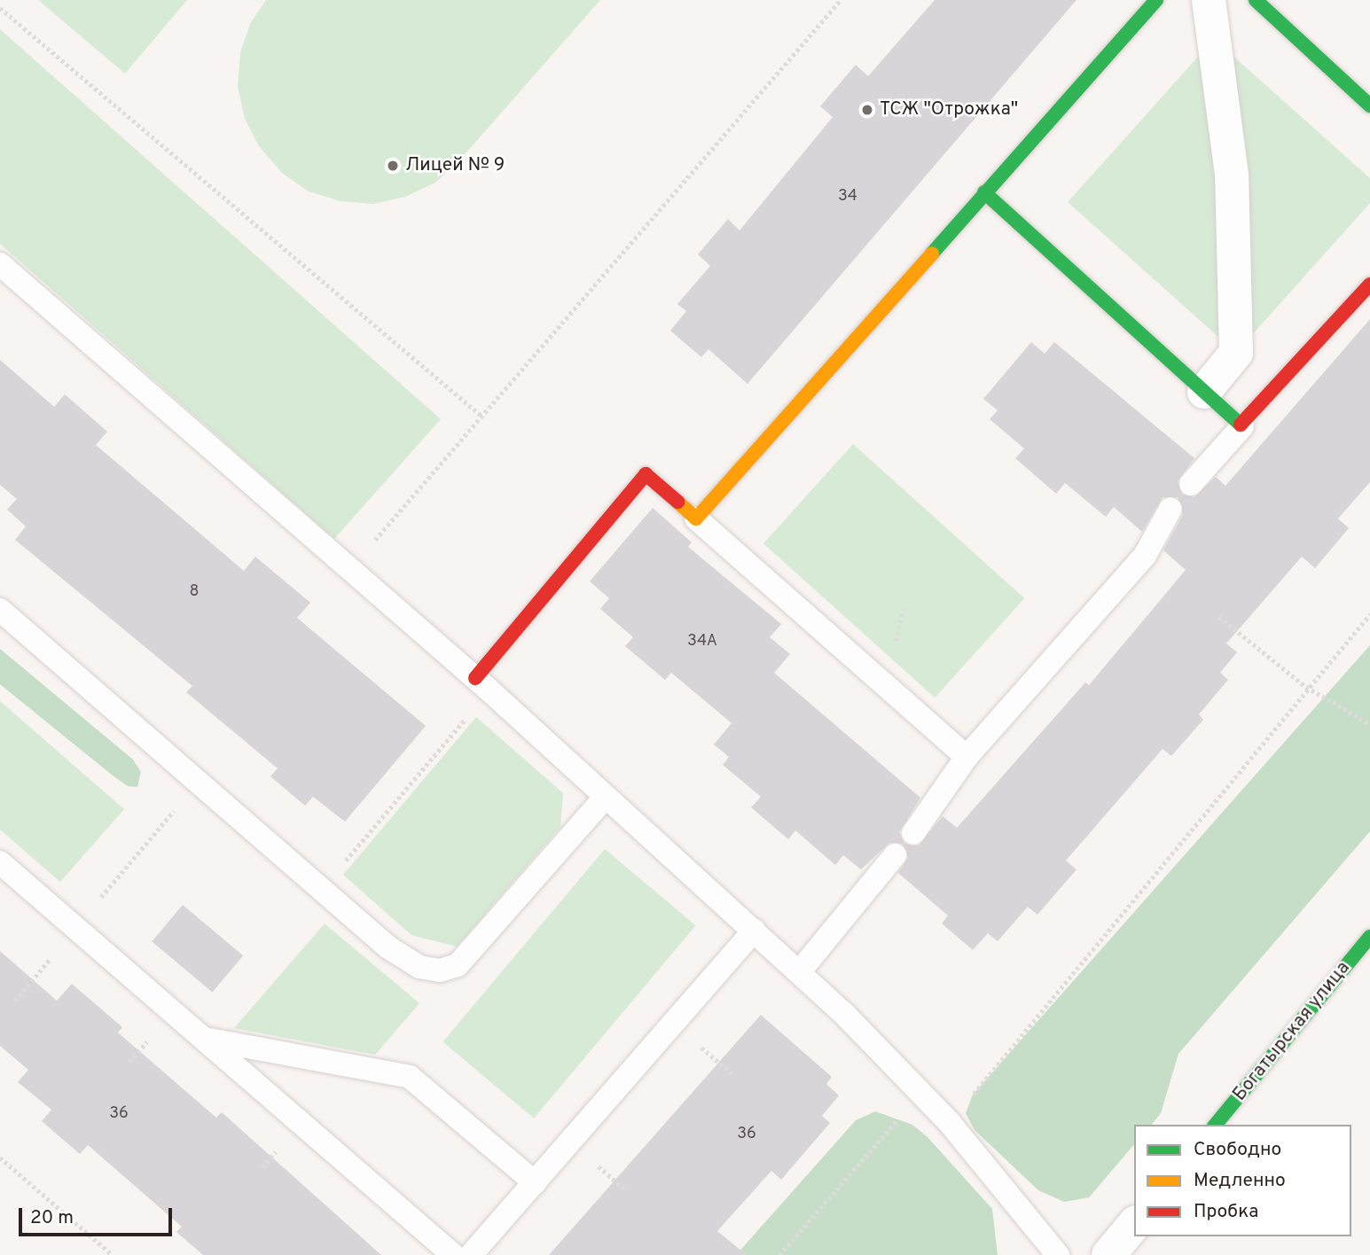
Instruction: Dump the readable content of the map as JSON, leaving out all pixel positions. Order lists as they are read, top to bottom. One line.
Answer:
{"streets":{"street":["Богатырская улица"]},"places":["ТСЖ \"Отрожка\"","Лицей № 9"],"house_numbers":["34","8","34А","36","36"],"legend":["Свободно","Медленно","Пробка"],"scale_bar":"20 m"}
